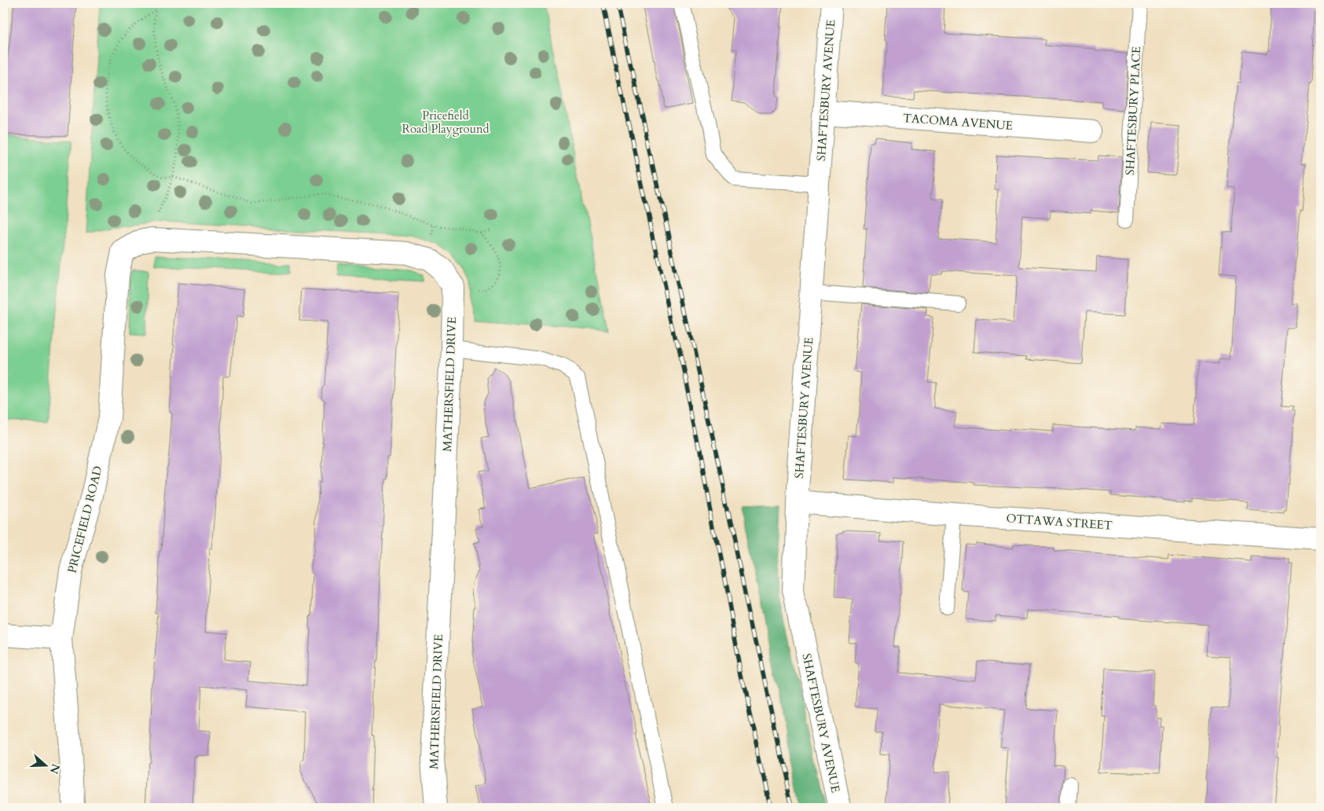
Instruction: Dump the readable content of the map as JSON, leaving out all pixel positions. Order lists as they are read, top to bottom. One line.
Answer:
{"streets":{"street":["SHAFTESBURY AVENUE","TACOMA AVENUE","MATHERSFIELD DRIVE","PRICEFIELD ROAD","OTTAWA STREET"],"lane":["SHAFTESBURY PLACE"]},"crossings":[["SHAFTESBURY AVENUE","TACOMA AVENUE"],["SHAFTESBURY AVENUE","OTTAWA STREET"],["MATHERSFIELD DRIVE","PRICEFIELD ROAD"]],"parks":["Pricefield Road Playground"],"north":"right"}
